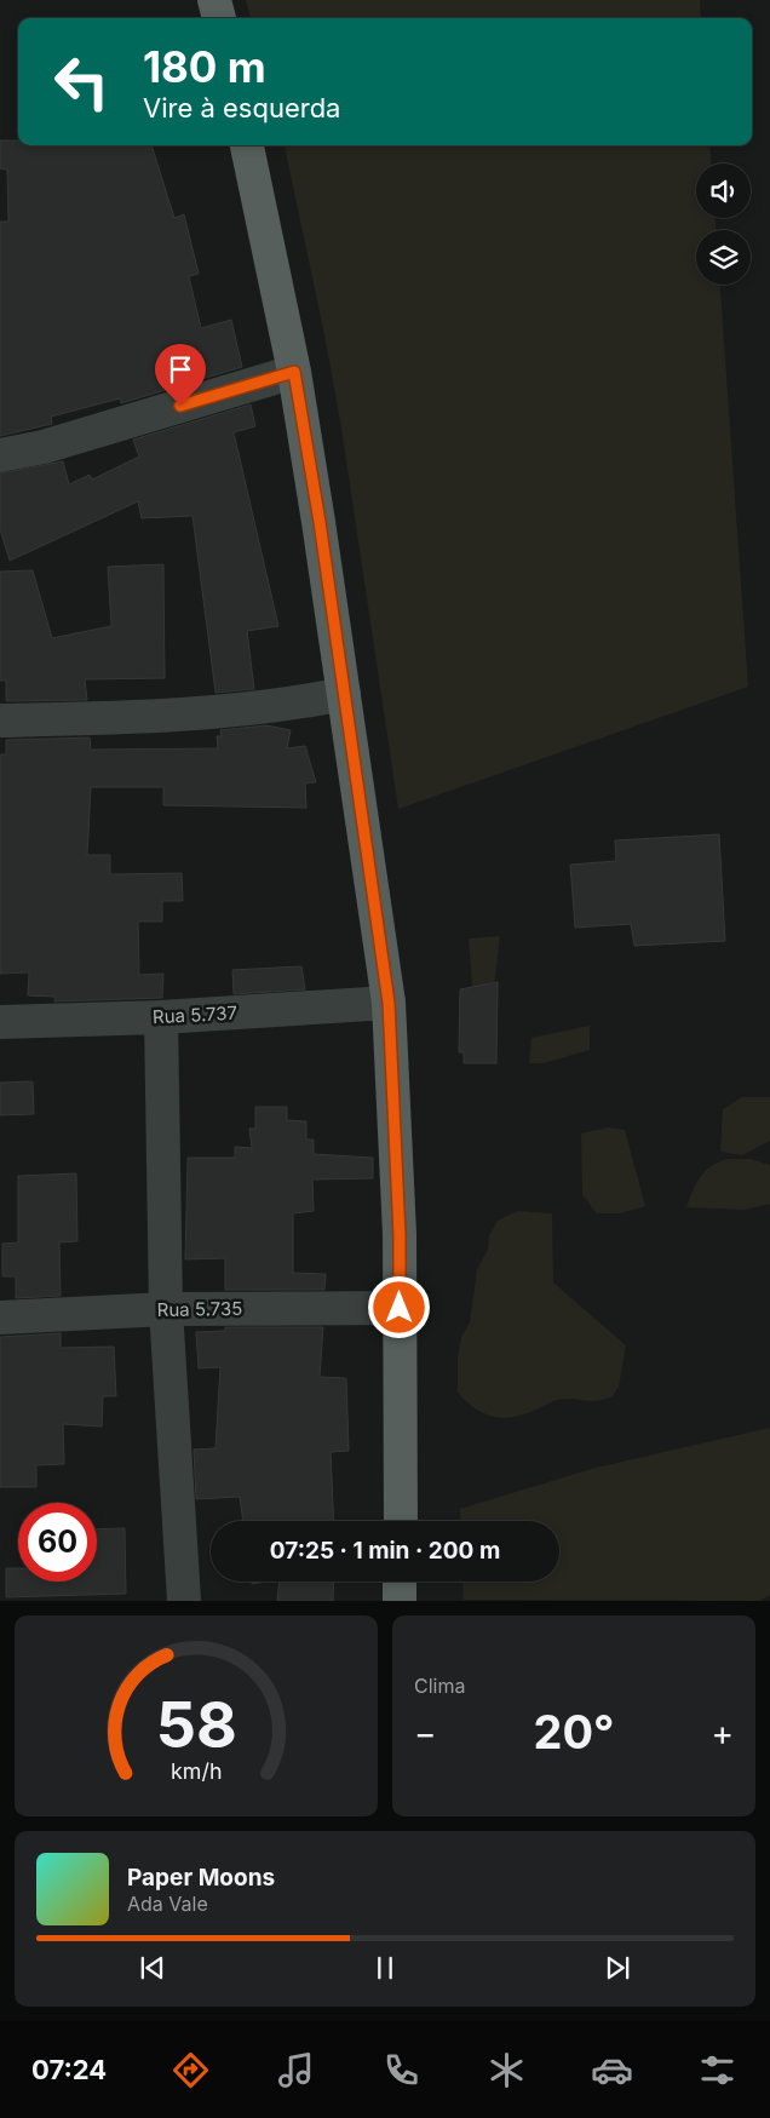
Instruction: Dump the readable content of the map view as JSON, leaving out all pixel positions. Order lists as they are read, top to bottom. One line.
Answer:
{"streets":{"street":["Rua 5.737","Rua 5.735"]},"page":{"turn":["180 m","Vire à esquerda"],"limit":"60","trip":"07:25 · 1 min · 200 m","tile":"Clima","heat":["−","20°","+"],"song":["Paper Moons","Ada Vale"],"tabs":"07:24","gauge":["58","km/h"]}}
